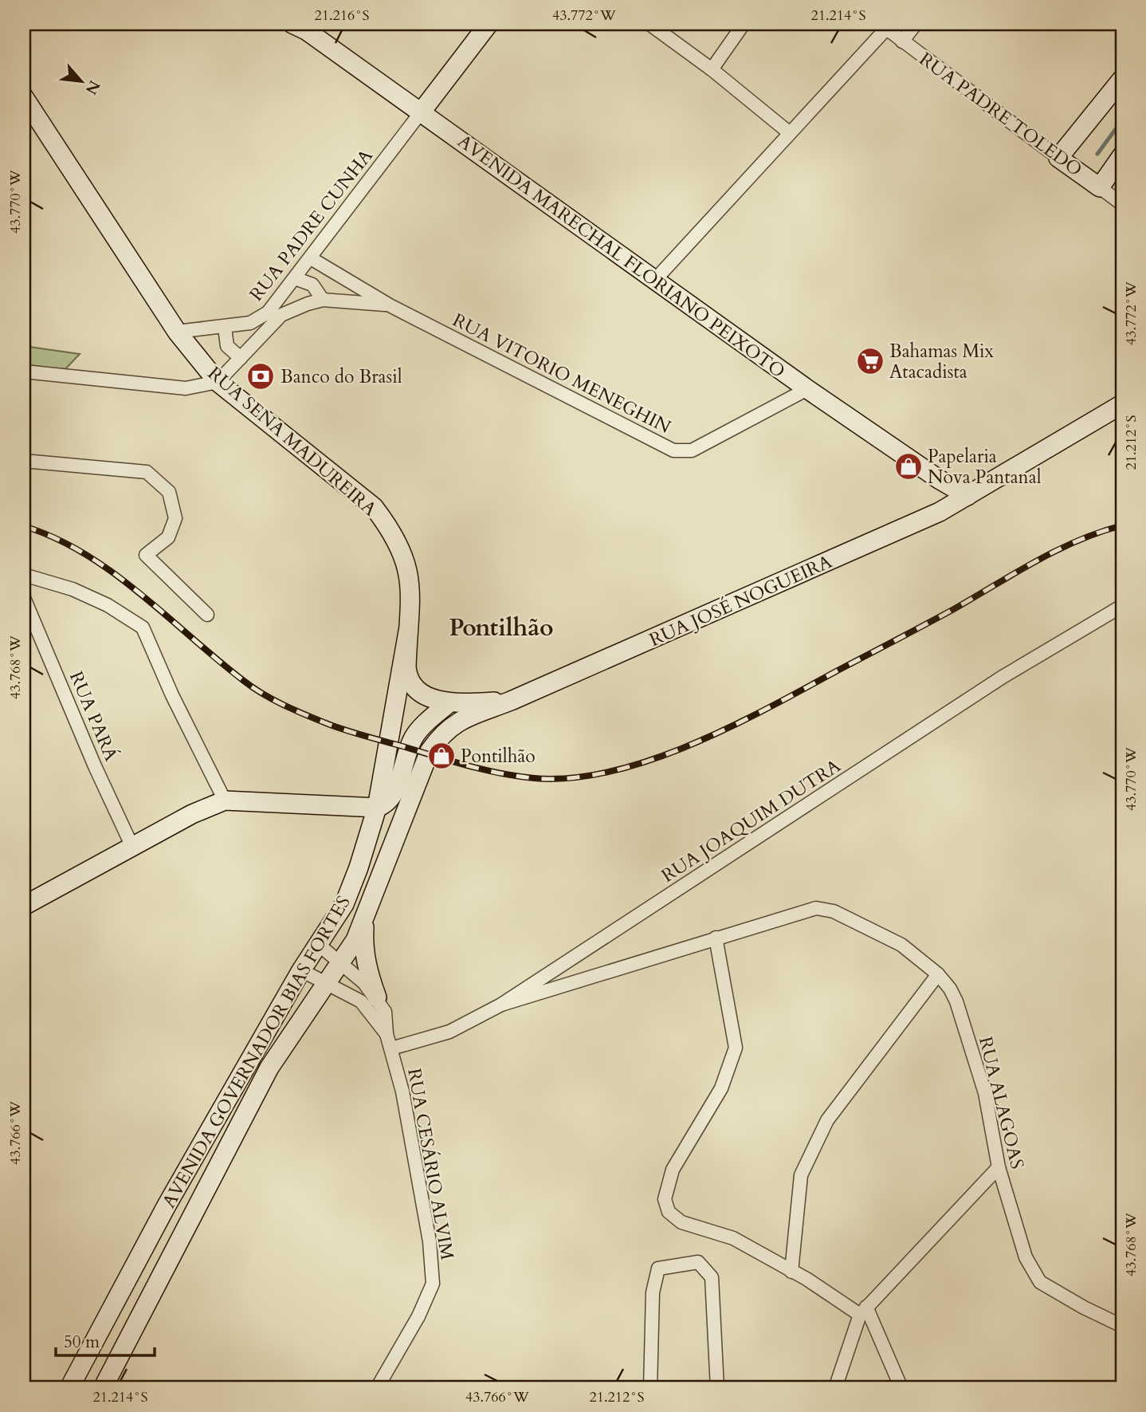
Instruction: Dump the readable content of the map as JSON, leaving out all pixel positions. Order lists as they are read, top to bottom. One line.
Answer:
{"streets":{"main road":["RUA PADRE TOLEDO","AVENIDA MARECHAL FLORIANO PEIXOTO","RUA SENA MADUREIRA","RUA JOSÉ NOGUEIRA","AVENIDA GOVERNADOR BIAS FORTES"],"street":["RUA PADRE CUNHA","RUA VITORIO MENEGHIN","RUA PARÁ","RUA JOAQUIM DUTRA","RUA ALAGOAS","RUA CESÁRIO ALVIM"]},"crossings":[["RUA PADRE CUNHA","AVENIDA MARECHAL FLORIANO PEIXOTO"],["RUA PADRE CUNHA","RUA VITORIO MENEGHIN"],["RUA PADRE CUNHA","RUA SENA MADUREIRA"],["AVENIDA MARECHAL FLORIANO PEIXOTO","RUA VITORIO MENEGHIN"],["AVENIDA MARECHAL FLORIANO PEIXOTO","RUA JOSÉ NOGUEIRA"],["RUA SENA MADUREIRA","AVENIDA GOVERNADOR BIAS FORTES"],["RUA JOSÉ NOGUEIRA","AVENIDA GOVERNADOR BIAS FORTES"],["RUA JOAQUIM DUTRA","RUA ALAGOAS"],["RUA JOAQUIM DUTRA","RUA CESÁRIO ALVIM"]],"districts":["Pontilhão"],"places":{"supermarket":["Bahamas Mix Atacadista"],"bank":["Banco do Brasil"],"shop":["Papelaria Nova Pantanal","Pontilhão"]},"scale_bar":"50 m","north":"bottom right","coordinates":["21.216°S","43.772°W","21.214°S","43.770°W","21.212°S","43.768°W","43.766°W"]}
